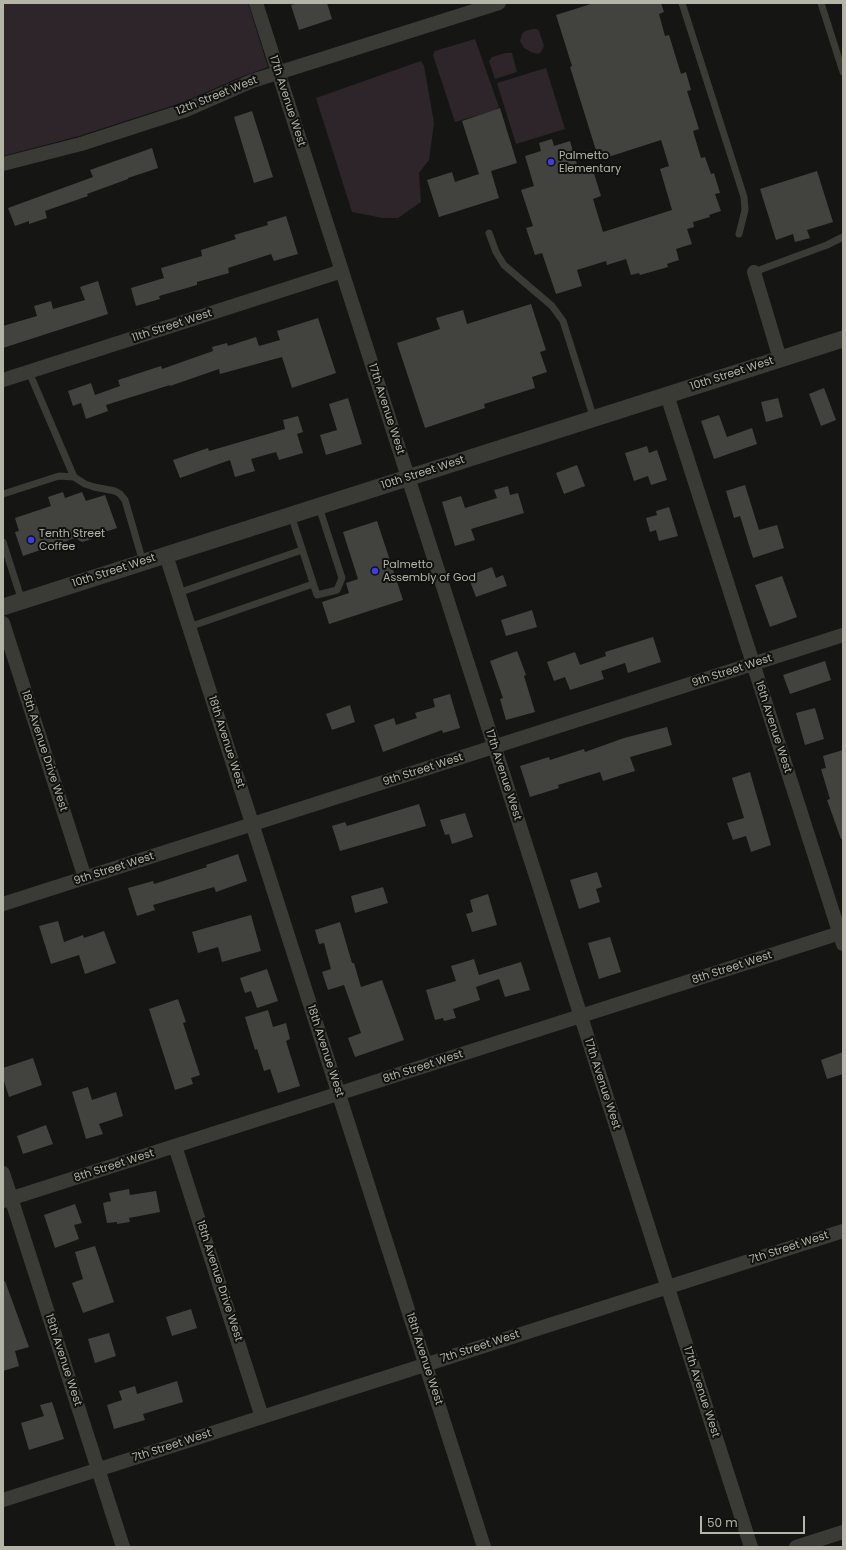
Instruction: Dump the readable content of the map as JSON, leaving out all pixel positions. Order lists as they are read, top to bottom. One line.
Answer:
{"streets":{"street":["12th Street West","17th Avenue West","11th Street West","10th Street West","9th Street West","16th Avenue West","18th Avenue West","18th Avenue Drive West","8th Street West","7th Street West","19th Avenue West"]},"crossings":[["12th Street West","17th Avenue West"],["17th Avenue West","11th Street West"],["17th Avenue West","10th Street West"],["17th Avenue West","9th Street West"],["17th Avenue West","8th Street West"],["17th Avenue West","7th Street West"],["10th Street West","16th Avenue West"],["10th Street West","18th Avenue West"],["9th Street West","16th Avenue West"],["9th Street West","18th Avenue West"],["9th Street West","18th Avenue Drive West"],["16th Avenue West","8th Street West"],["18th Avenue West","8th Street West"],["18th Avenue West","7th Street West"],["18th Avenue Drive West","8th Street West"],["18th Avenue Drive West","7th Street West"],["8th Street West","19th Avenue West"],["7th Street West","19th Avenue West"]],"places":["Palmetto Elementary","Tenth Street Coffee","Palmetto Assembly of God"],"scale_bar":"50 m"}
